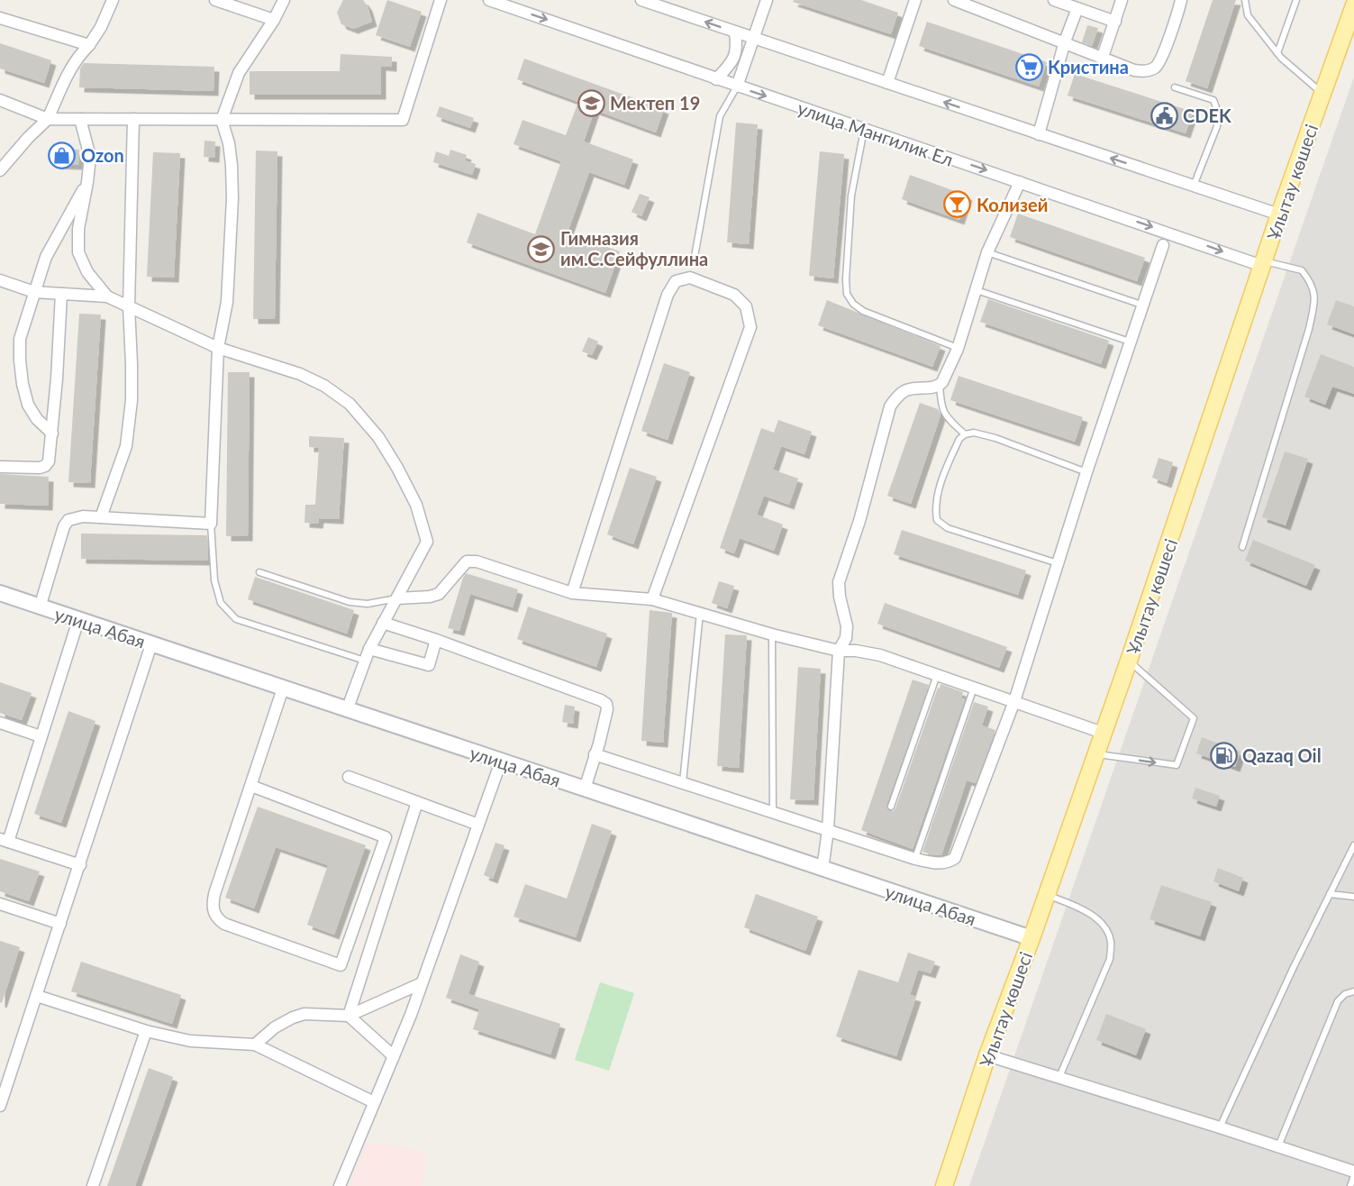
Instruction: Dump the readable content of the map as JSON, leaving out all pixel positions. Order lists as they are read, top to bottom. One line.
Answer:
{"streets":{"main road":["Ұлытау көшесі"],"street":["улица Мангилик Ел","улица Абая"]},"crossings":[["улица Мангилик Ел","Ұлытау көшесі"],["Ұлытау көшесі","улица Абая"]],"places":{"supermarket":["Кристина"],"school or university":["Мектеп 19","Гимназия им.С.Сейфуллина"],"public building":["CDEK"],"shop":["Ozon"],"bar":["Колизей"],"fuel station":["Qazaq Oil"]}}
